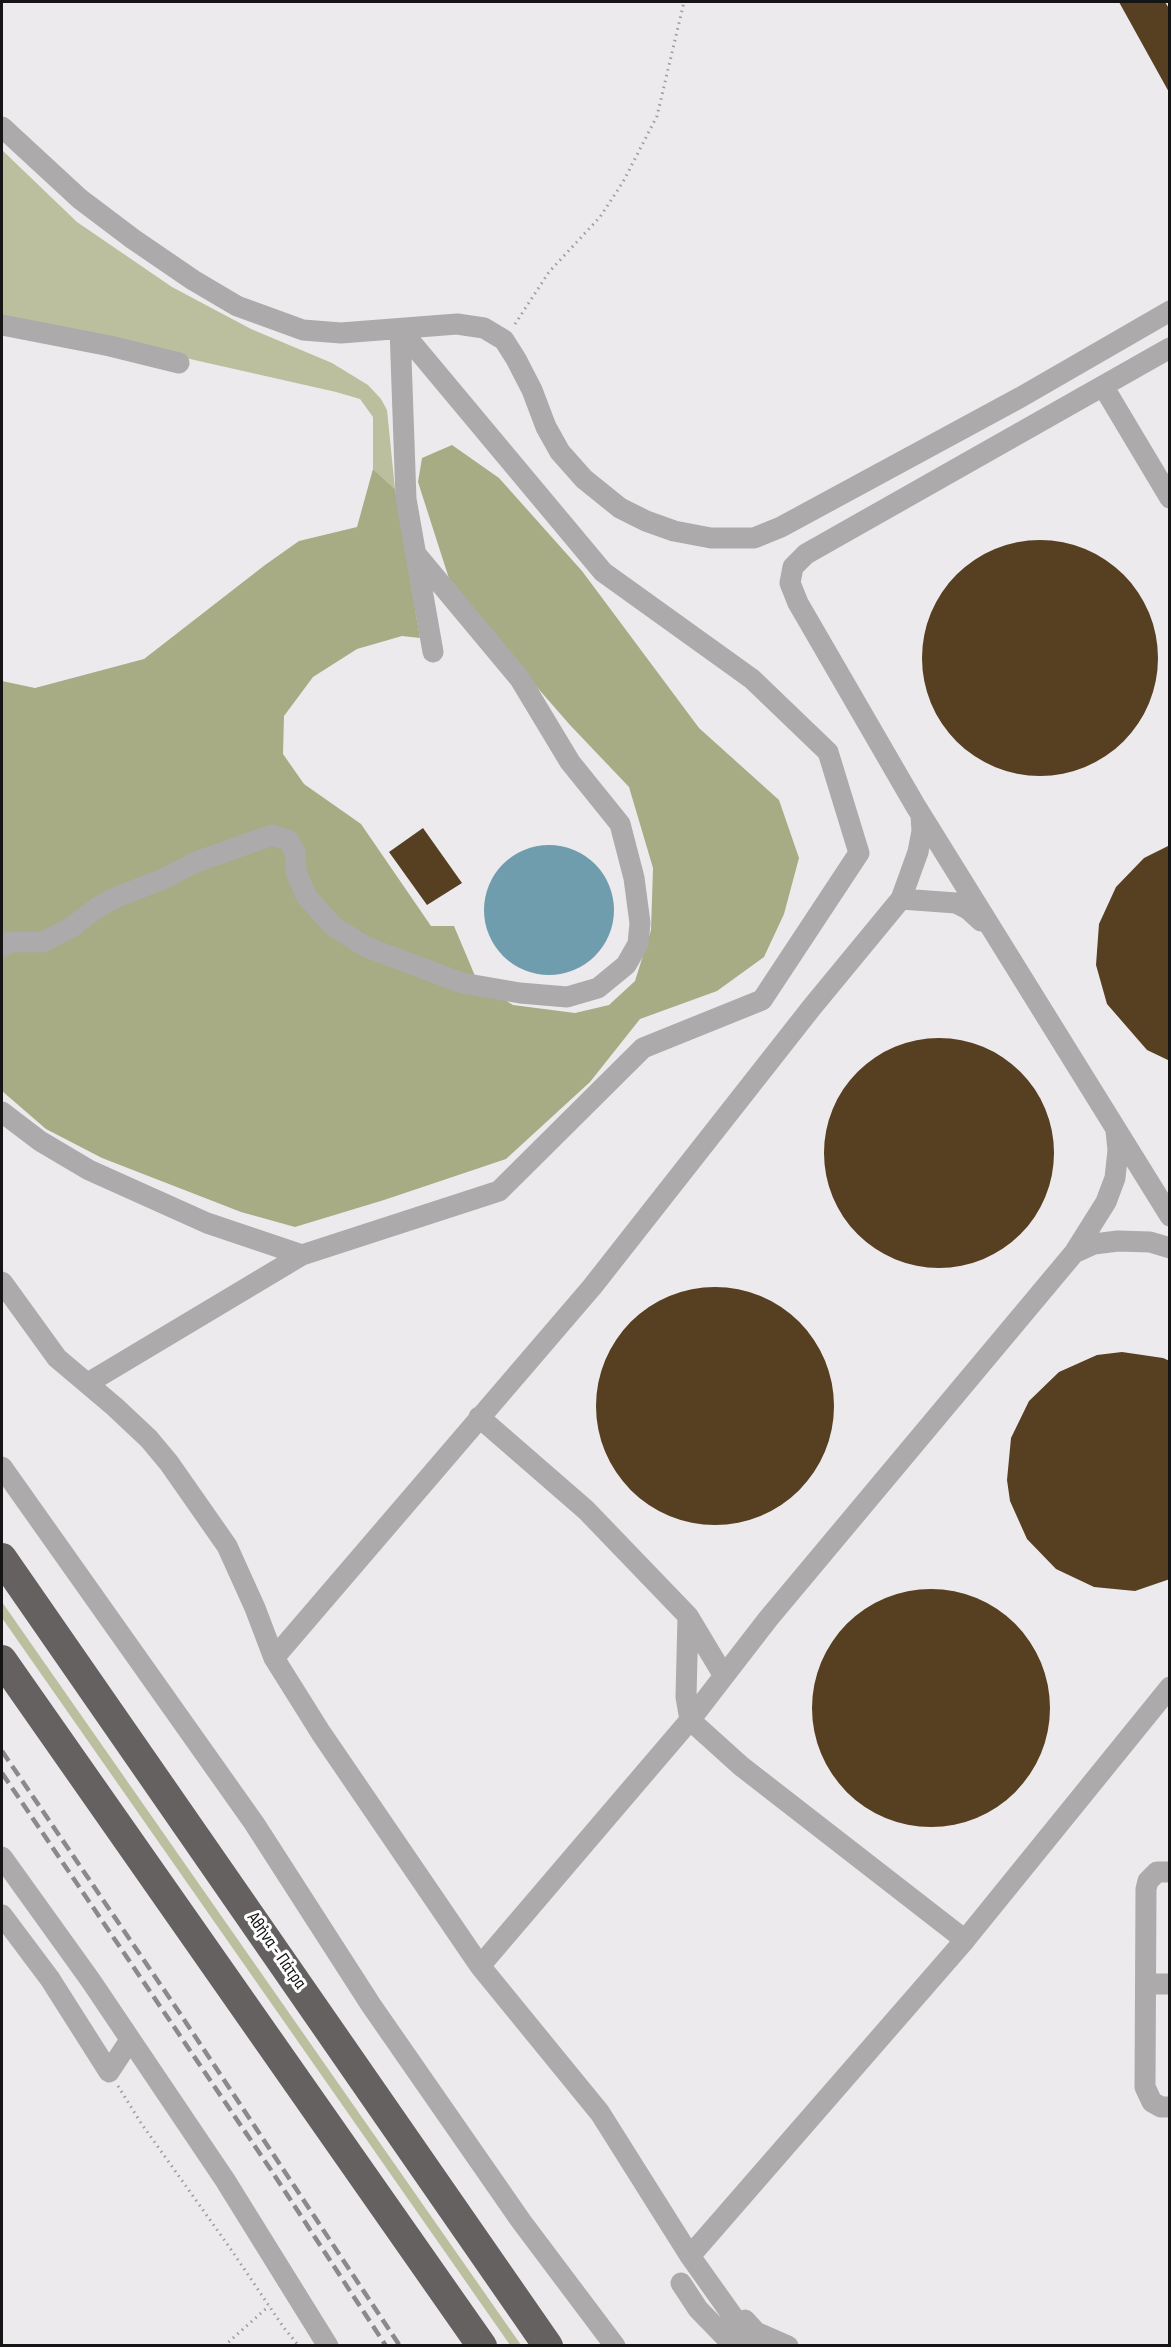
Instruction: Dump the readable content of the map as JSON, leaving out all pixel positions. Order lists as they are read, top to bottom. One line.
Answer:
{"streets":{"highway":["Αθήνα - Πάτρα"]}}
